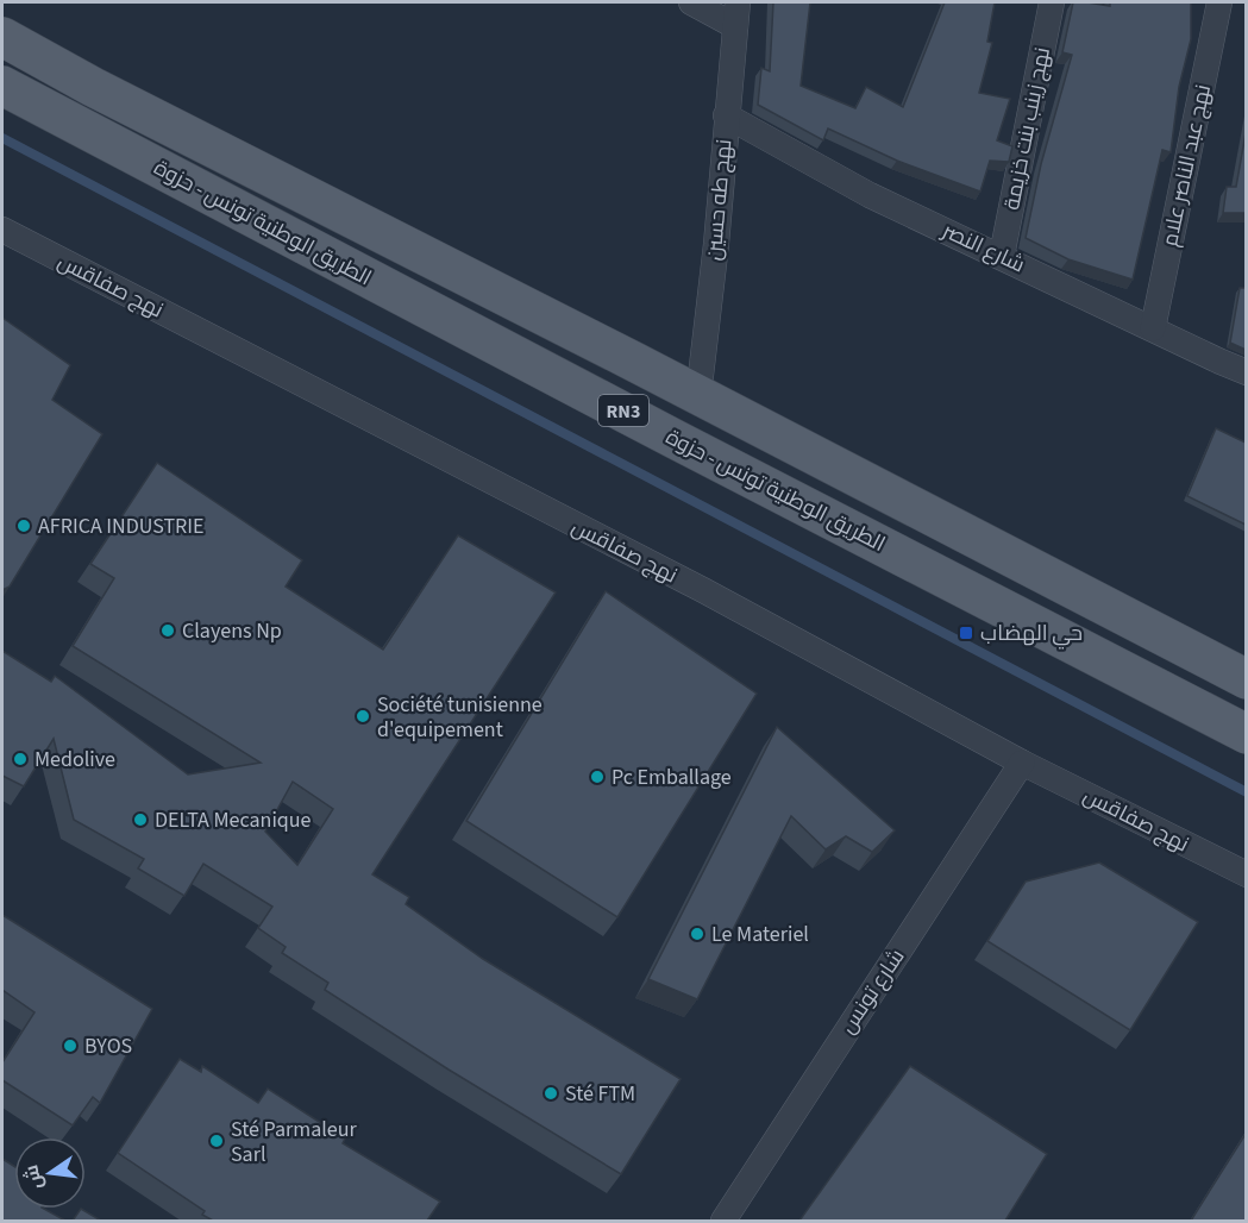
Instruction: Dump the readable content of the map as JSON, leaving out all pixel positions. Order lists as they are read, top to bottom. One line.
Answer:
{"streets":{"main road":["الطريق الوطنية تونس - حزوة","RN3"],"street":["نهج زينب بنت خزيمة","نهج عبد الناصر علام","نهج طه حسين","شارع النصر","نهج صفاقس","شارع تونس"]},"crossings":[["نهج زينب بنت خزيمة","شارع النصر"],["نهج عبد الناصر علام","شارع النصر"],["نهج طه حسين","الطريق الوطنية تونس - حزوة"],["نهج طه حسين","شارع النصر"],["نهج صفاقس","شارع تونس"]],"places":{"other":["AFRICA INDUSTRIE","Clayens Np","Société tunisienne d'equipement","Medolive","Pc Emballage","DELTA Mecanique","Le Materiel","BYOS","Sté FTM","Sté Parmaleur Sarl"],"transit":["حي الهضاب"]},"north":"left"}
